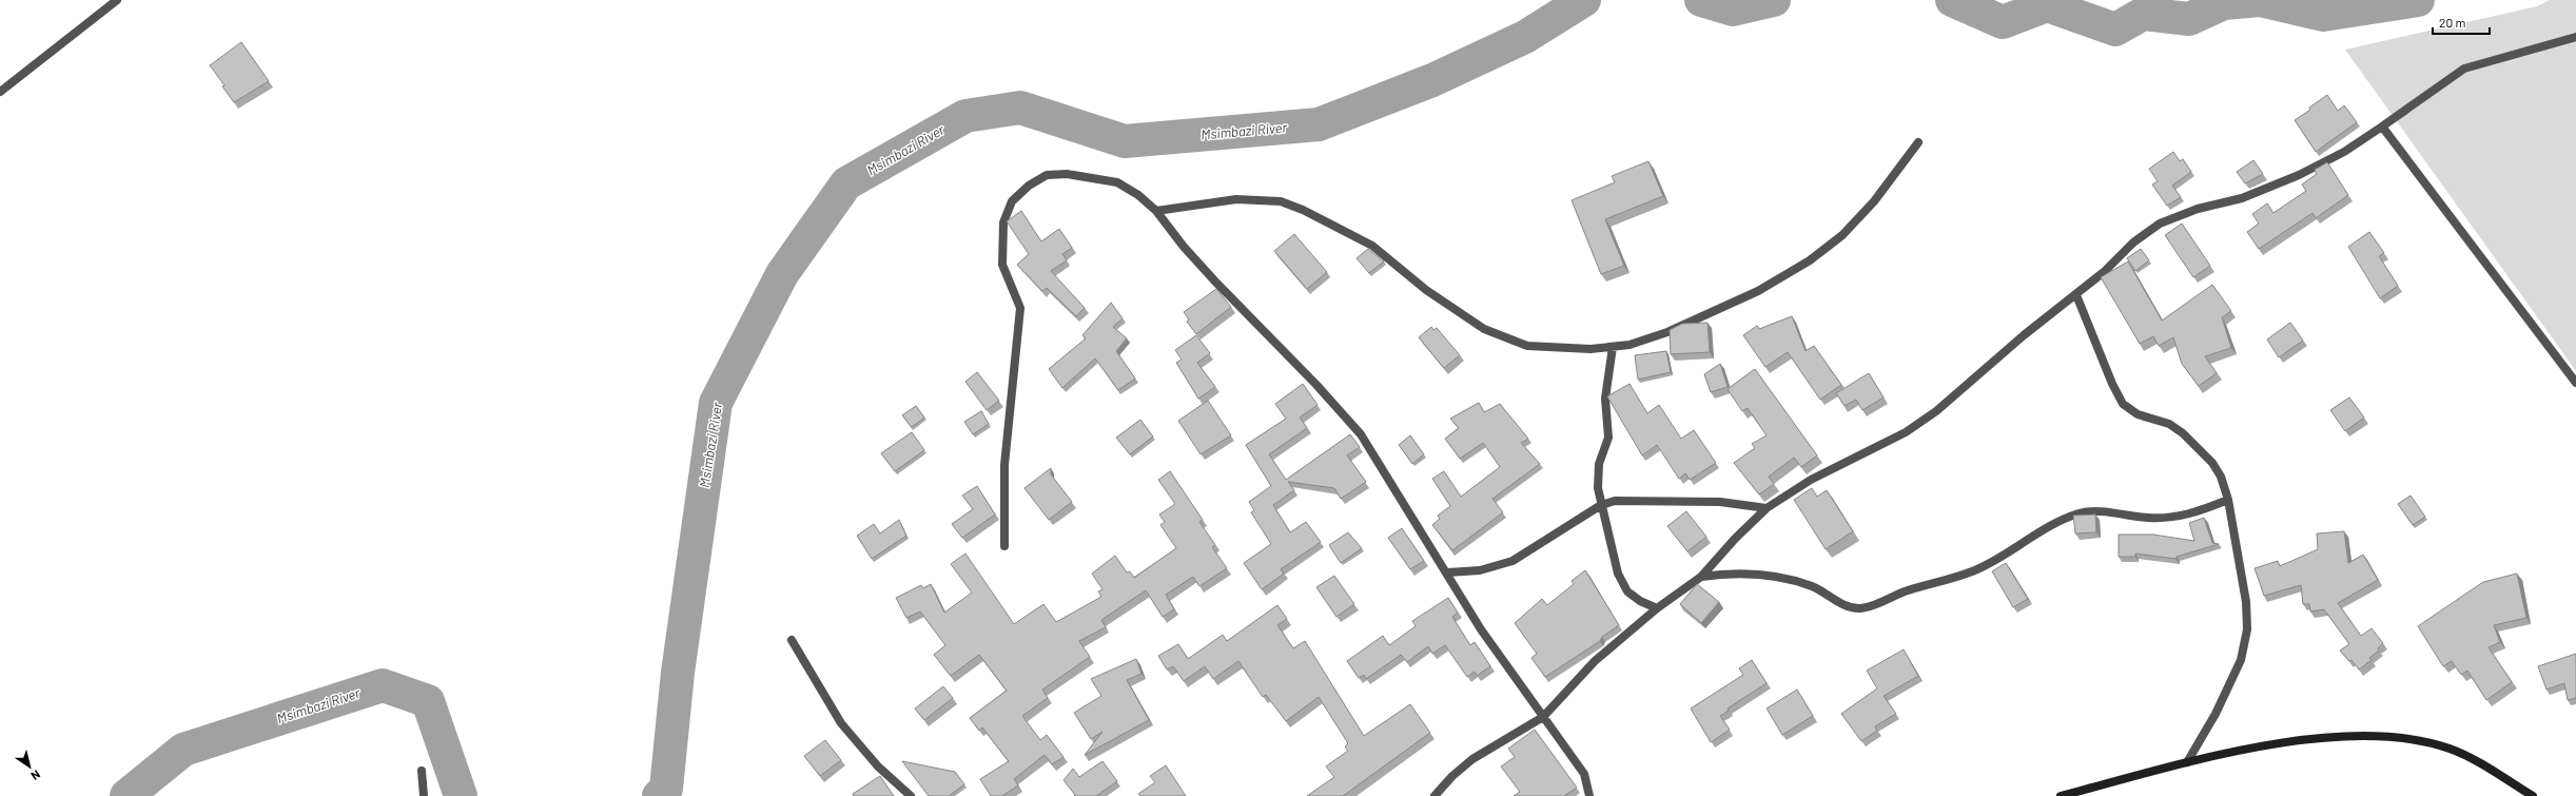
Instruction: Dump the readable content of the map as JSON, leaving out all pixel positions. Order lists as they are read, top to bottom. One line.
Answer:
{"water":["Msimbazi River"],"scale_bar":"20 m","north":"bottom right"}
